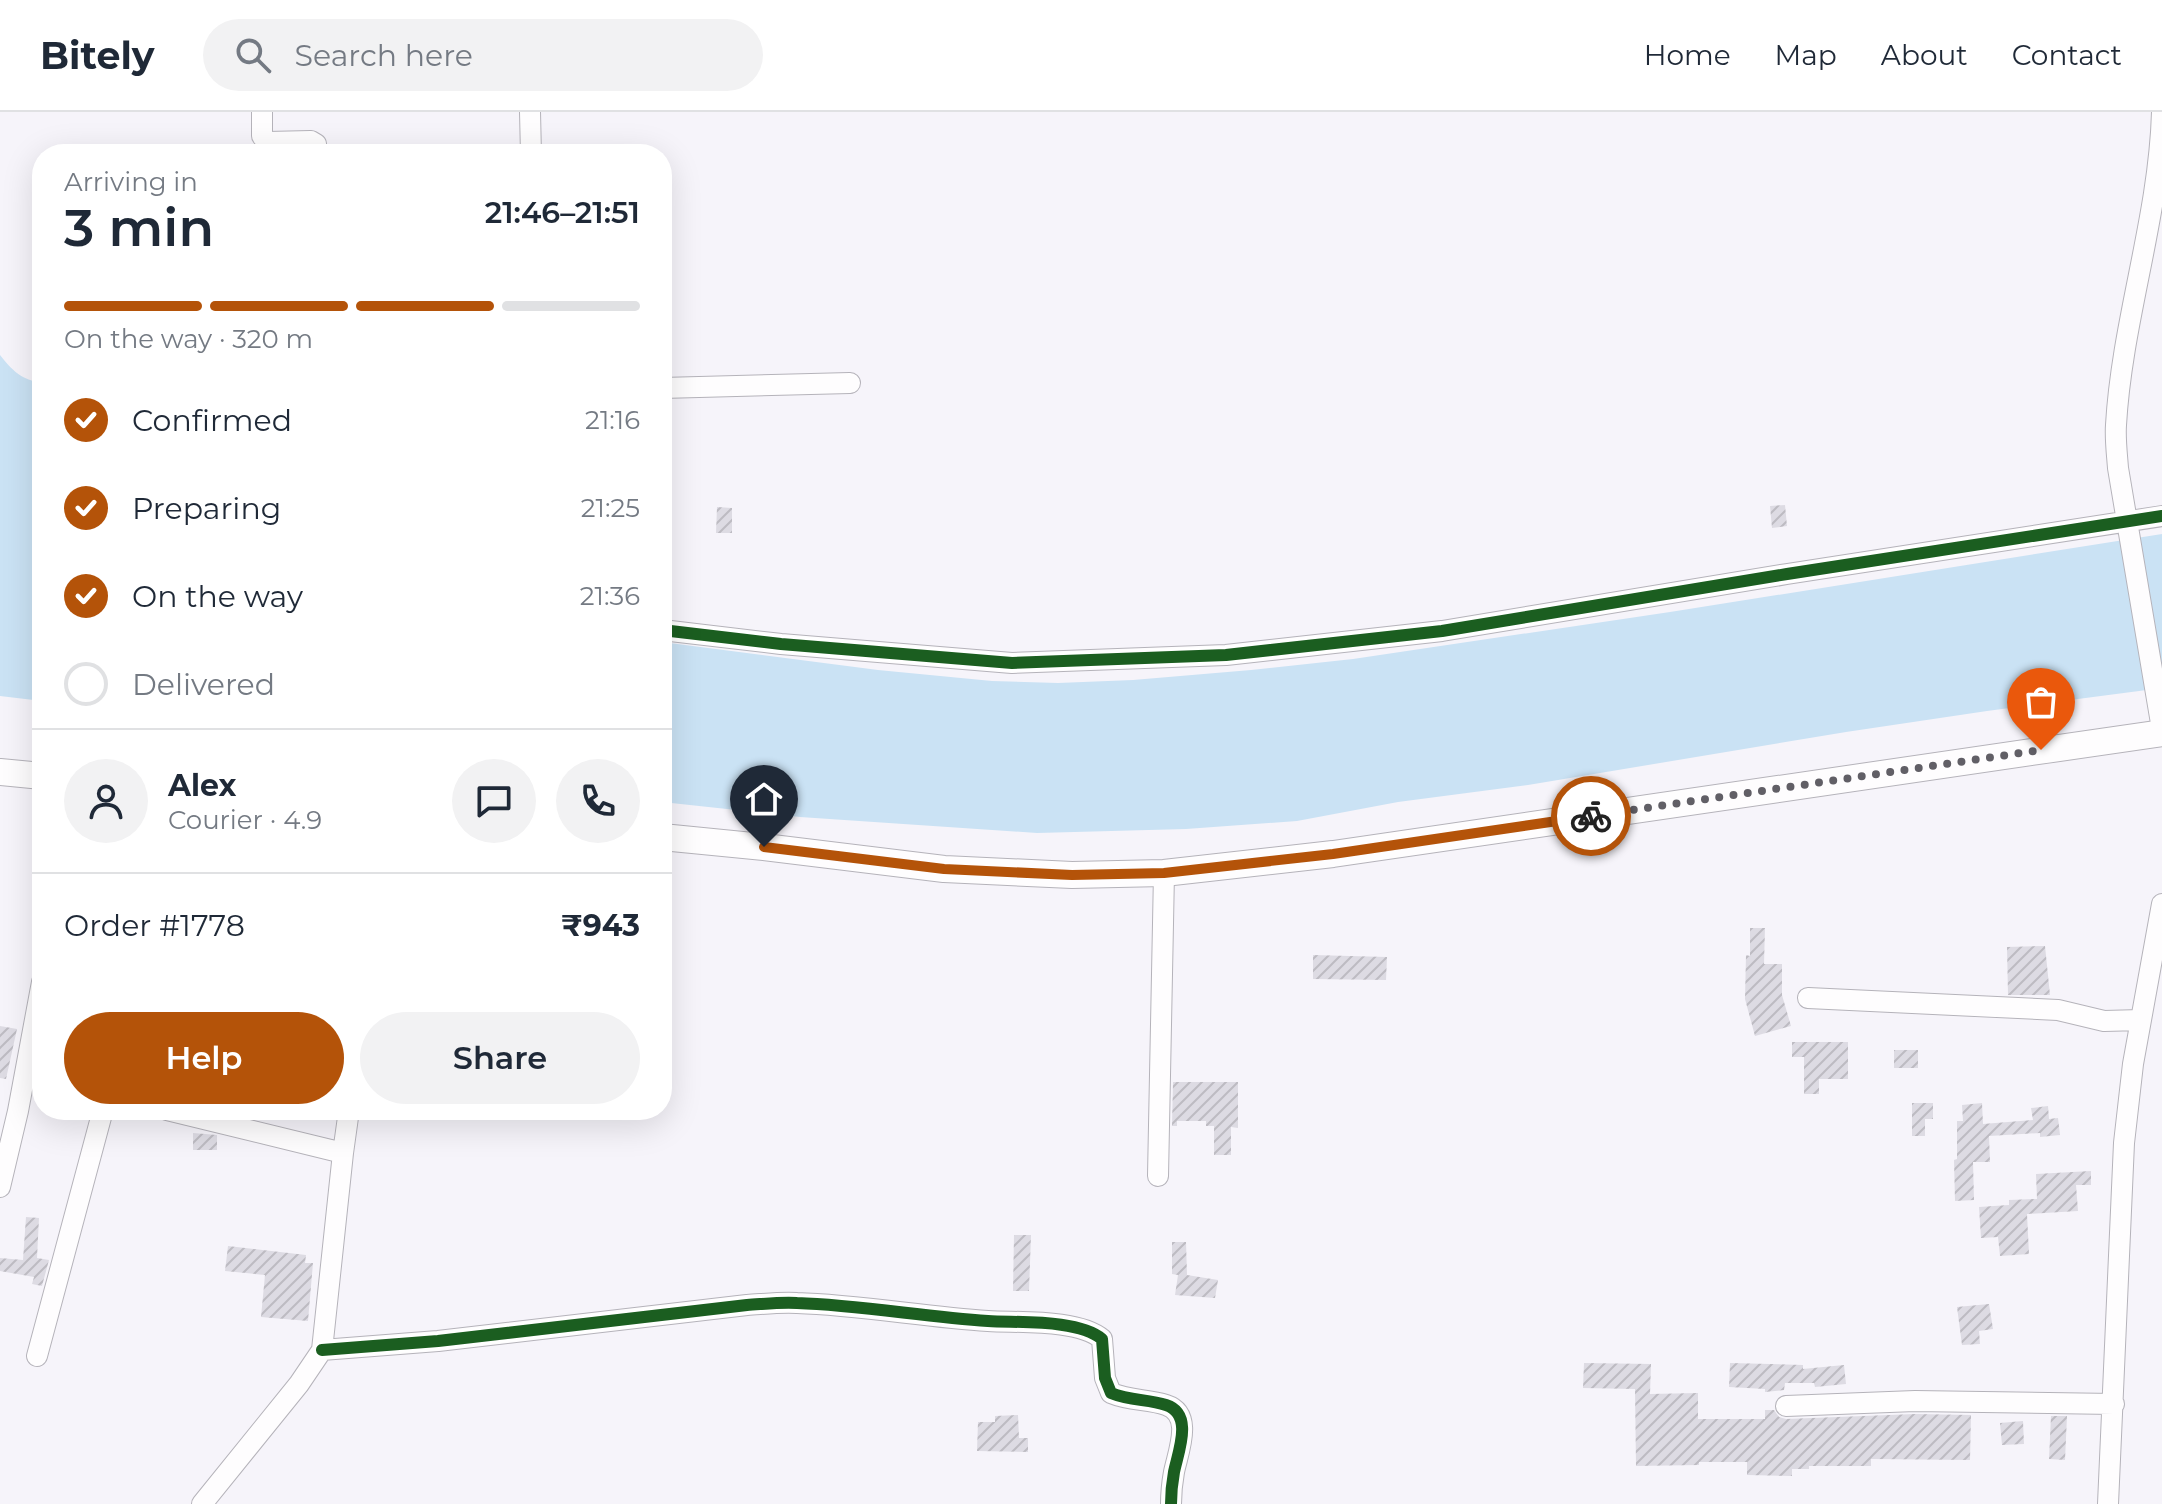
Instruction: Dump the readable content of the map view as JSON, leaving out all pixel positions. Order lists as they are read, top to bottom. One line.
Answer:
{"page":{"header":"Bitely","search":"Search here","nav":["Home","Map","About","Contact"],"heading":["3 min","Arriving in","21:46–21:51"],"panel":["Alex","Courier · 4.9","Order #1778","₹943"],"bar":"On the way · 320 m","list":[["Confirmed","21:16"],["Preparing","21:25"],["On the way","21:36"],"Delivered"],"buttons":["Help","Share"]}}
